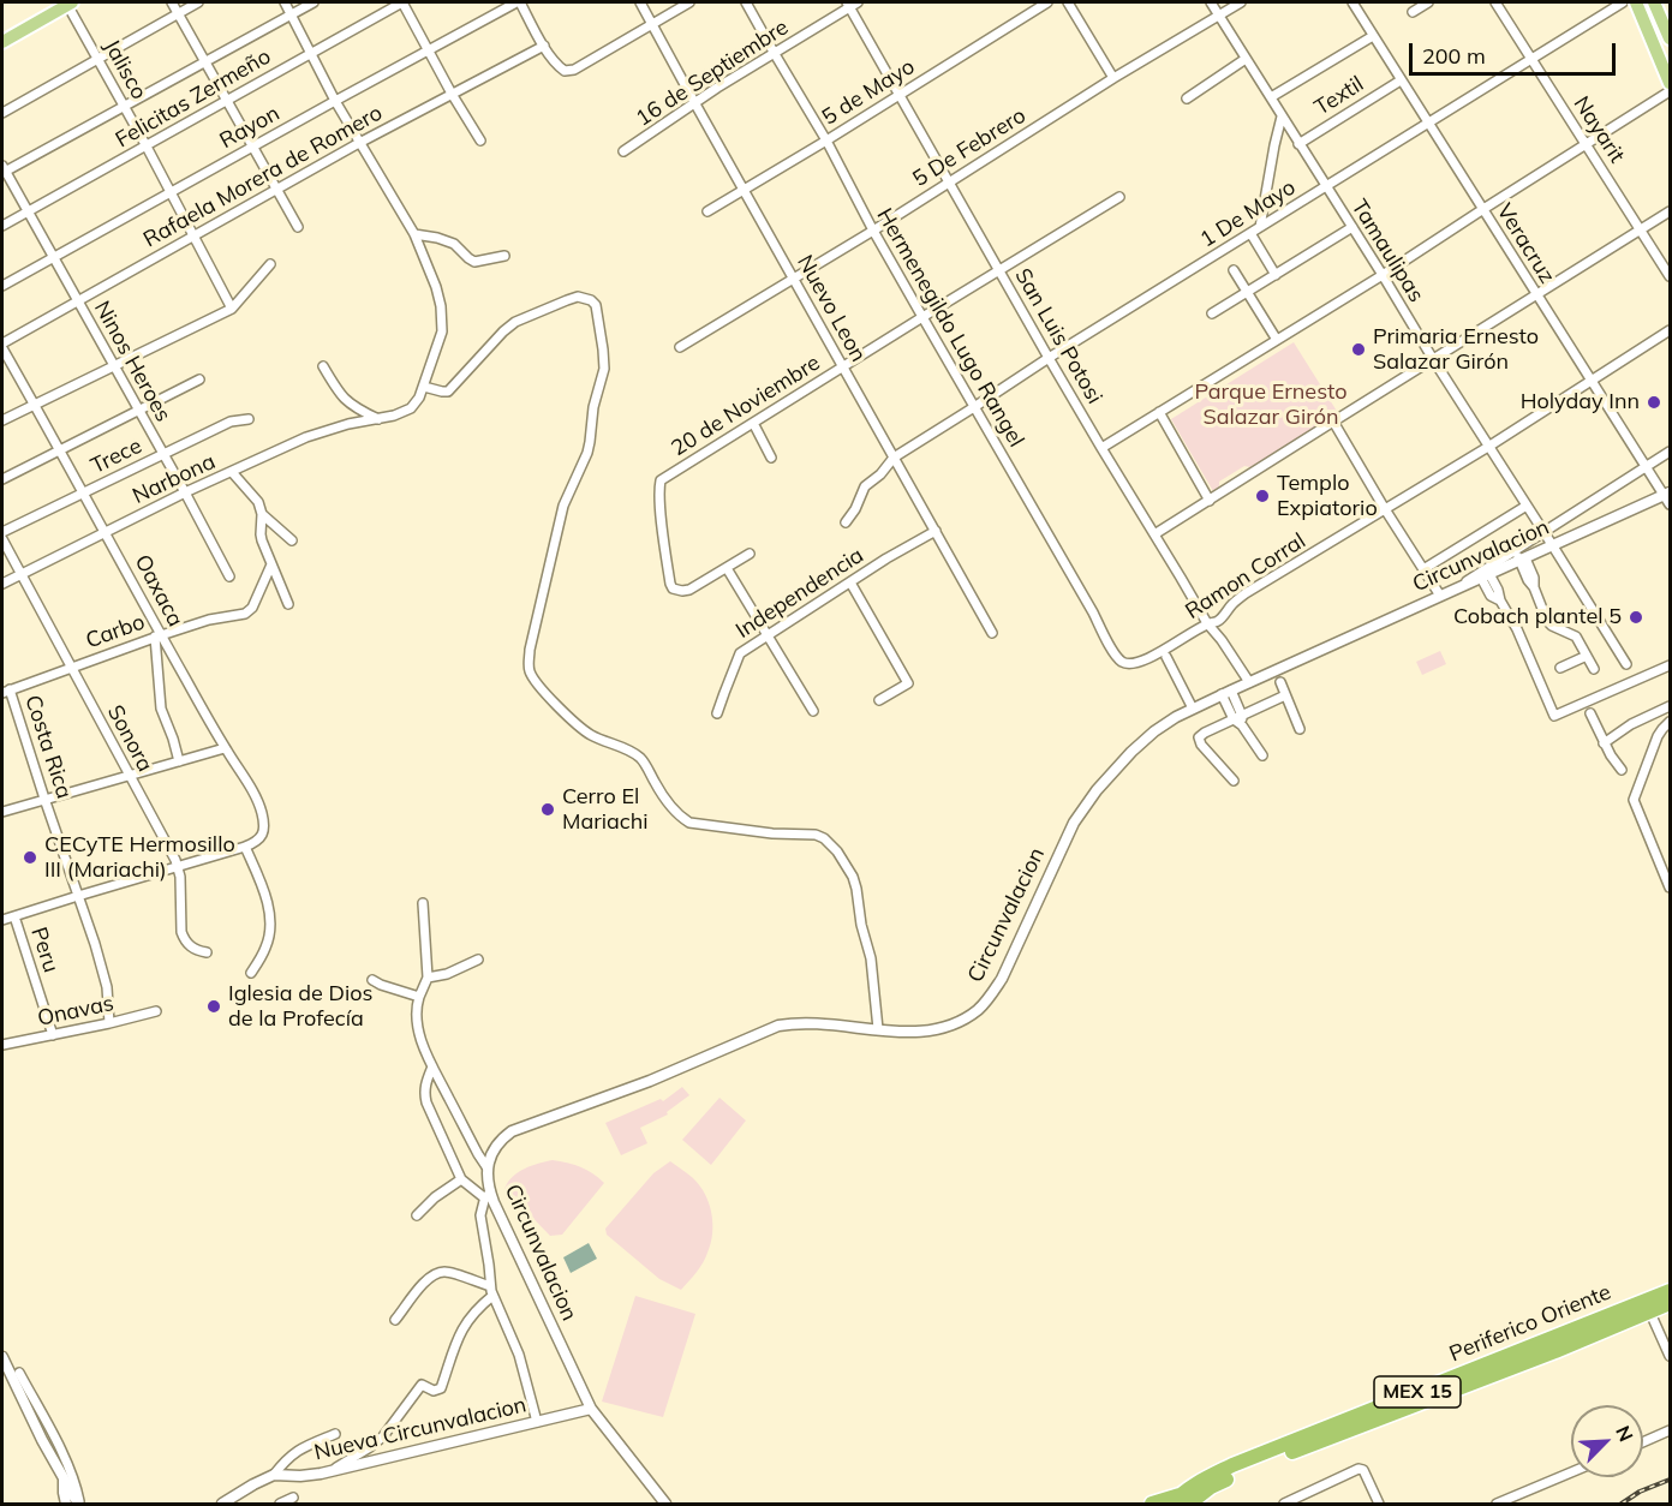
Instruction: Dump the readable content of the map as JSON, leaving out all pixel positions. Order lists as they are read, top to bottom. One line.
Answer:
{"streets":{"highway":["Periferico Oriente","MEX 15"],"street":["Jalisco","16 de Septiembre","5 de Mayo","Textil","Felicitas Zermeño","Rayon","Nayarit","5 De Febrero","Rafaela Morera de Romero","1 De Mayo","Veracruz","Tamaulipas","Nuevo Leon","Hermenegildo Lugo Rangel","San Luis Potosi","Ninos Heroes","20 de Noviembre","Trece","Narbona","Circunvalacion","Ramon Corral","Oaxaca","Independencia","Carbo","Sonora","Costa Rica","Peru","Onavas","Nueva Circunvalacion"]},"crossings":[["Jalisco","Felicitas Zermeño"],["Jalisco","Rayon"],["Jalisco","Rafaela Morera de Romero"],["16 de Septiembre","Nuevo Leon"],["16 de Septiembre","Hermenegildo Lugo Rangel"],["16 de Septiembre","San Luis Potosi"],["5 de Mayo","Nuevo Leon"],["5 de Mayo","Hermenegildo Lugo Rangel"],["5 de Mayo","San Luis Potosi"],["Textil","Veracruz"],["Textil","Tamaulipas"],["Felicitas Zermeño","Ninos Heroes"],["Rayon","Ninos Heroes"],["Nayarit","1 De Mayo"],["5 De Febrero","Tamaulipas"],["5 De Febrero","Nuevo Leon"],["5 De Febrero","Hermenegildo Lugo Rangel"],["5 De Febrero","San Luis Potosi"],["Rafaela Morera de Romero","Ninos Heroes"],["Rafaela Morera de Romero","Oaxaca"],["1 De Mayo","Veracruz"],["1 De Mayo","Tamaulipas"],["1 De Mayo","Nuevo Leon"],["1 De Mayo","Hermenegildo Lugo Rangel"],["1 De Mayo","San Luis Potosi"],["Veracruz","Circunvalacion"],["Veracruz","Ramon Corral"],["Tamaulipas","Circunvalacion"],["Tamaulipas","Ramon Corral"],["Nuevo Leon","20 de Noviembre"],["Nuevo Leon","Independencia"],["Hermenegildo Lugo Rangel","20 de Noviembre"],["Hermenegildo Lugo Rangel","Ramon Corral"],["San Luis Potosi","20 de Noviembre"],["San Luis Potosi","Circunvalacion"],["San Luis Potosi","Ramon Corral"],["Ninos Heroes","Trece"],["Ninos Heroes","Narbona"],["Trece","Oaxaca"],["Narbona","Oaxaca"],["Narbona","Sonora"],["Circunvalacion","Nueva Circunvalacion"],["Oaxaca","Carbo"],["Carbo","Sonora"],["Carbo","Costa Rica"],["Costa Rica","Onavas"],["Peru","Onavas"]],"parks":["Parque Ernesto Salazar Girón"],"places":["Primaria Ernesto Salazar Girón","Holyday Inn","Templo Expiatorio","Cobach plantel 5","Cerro El Mariachi","CECyTE Hermosillo III (Mariachi)","Iglesia de Dios de la Profecía"],"scale_bar":"200 m","north":"top right"}
